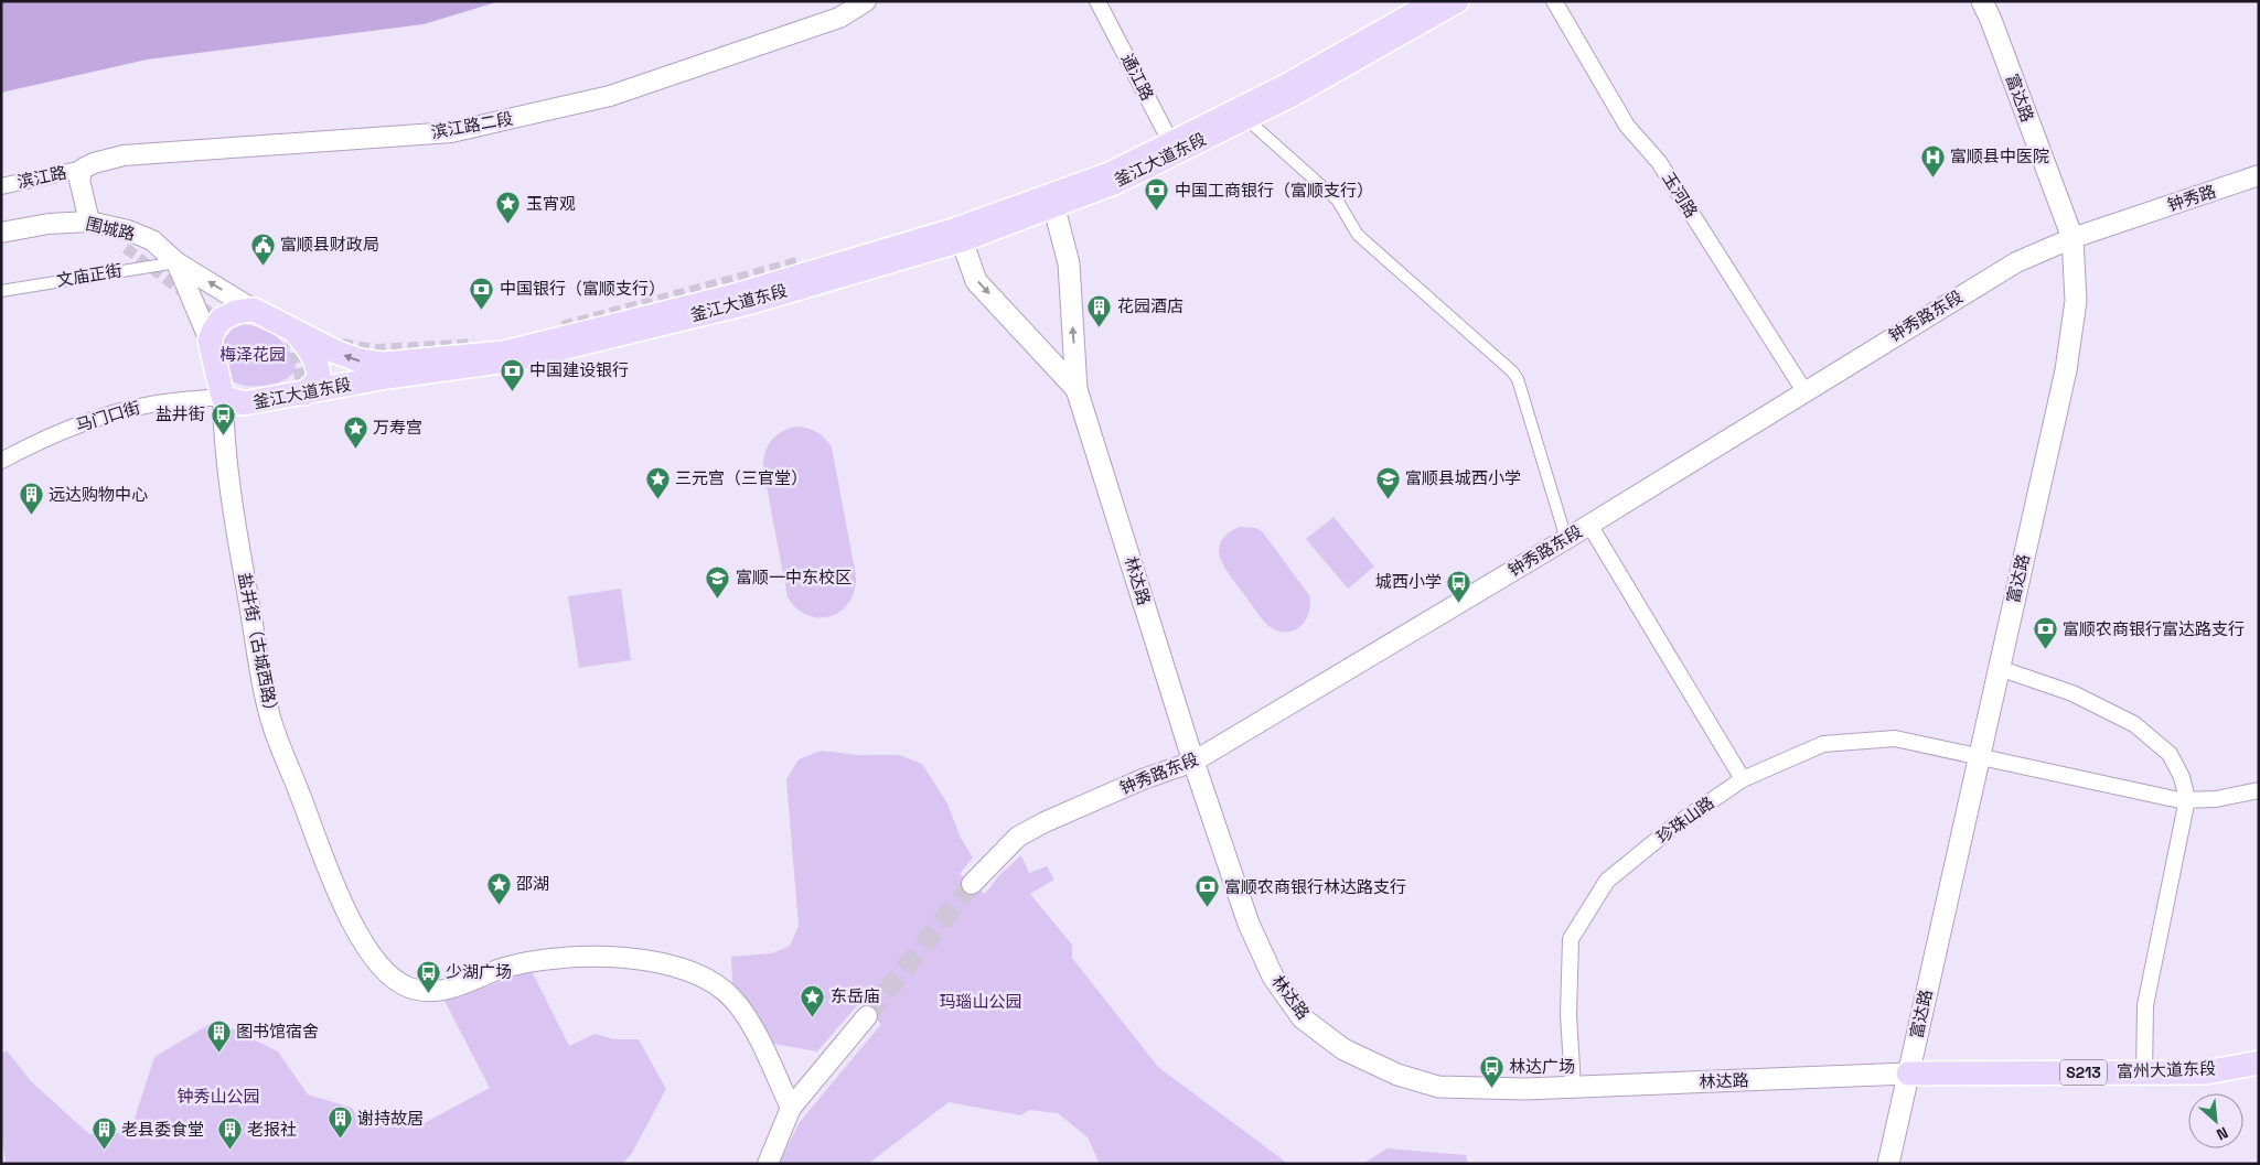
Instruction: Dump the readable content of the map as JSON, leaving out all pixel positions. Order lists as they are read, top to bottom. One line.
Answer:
{"streets":{"main road":["富达路","釜江大道东段","林达路","富州大道东段","S213"],"street":["通江路","滨江路二段","滨江路","玉河路","钟秀路","围城路","文庙正街","钟秀路东段","马门口街","盐井街（古城西路）","珍珠山路"]},"crossings":[["通江路","釜江大道东段"],["富达路","钟秀路东段"],["富达路","林达路"],["富达路","珍珠山路"],["富达路","富州大道东段"],["滨江路二段","滨江路"],["釜江大道东段","马门口街"],["釜江大道东段","盐井街（古城西路）"],["玉河路","钟秀路东段"],["钟秀路","钟秀路东段"],["围城路","文庙正街"],["钟秀路东段","林达路"],["马门口街","盐井街（古城西路）"],["林达路","珍珠山路"],["林达路","富州大道东段"]],"parks":["梅泽花园","玛瑙山公园","钟秀山公园"],"places":{"hospital":["富顺县中医院"],"bank":["中国工商银行（富顺支行）","中国银行（富顺支行）","中国建设银行","富顺农商银行富达路支行","富顺农商银行林达路支行"],"place":["玉宵观","万寿宫","三元宫（三官堂）","邵湖","东岳庙"],"public building":["富顺县财政局"],"building":["花园酒店","远达购物中心","图书馆宿舍","谢持故居","老县委食堂","老报社"],"bus stop":["盐井街","城西小学","少湖广场","林达广场"],"school or university":["富顺县城西小学","富顺一中东校区"]},"north":"bottom right"}
